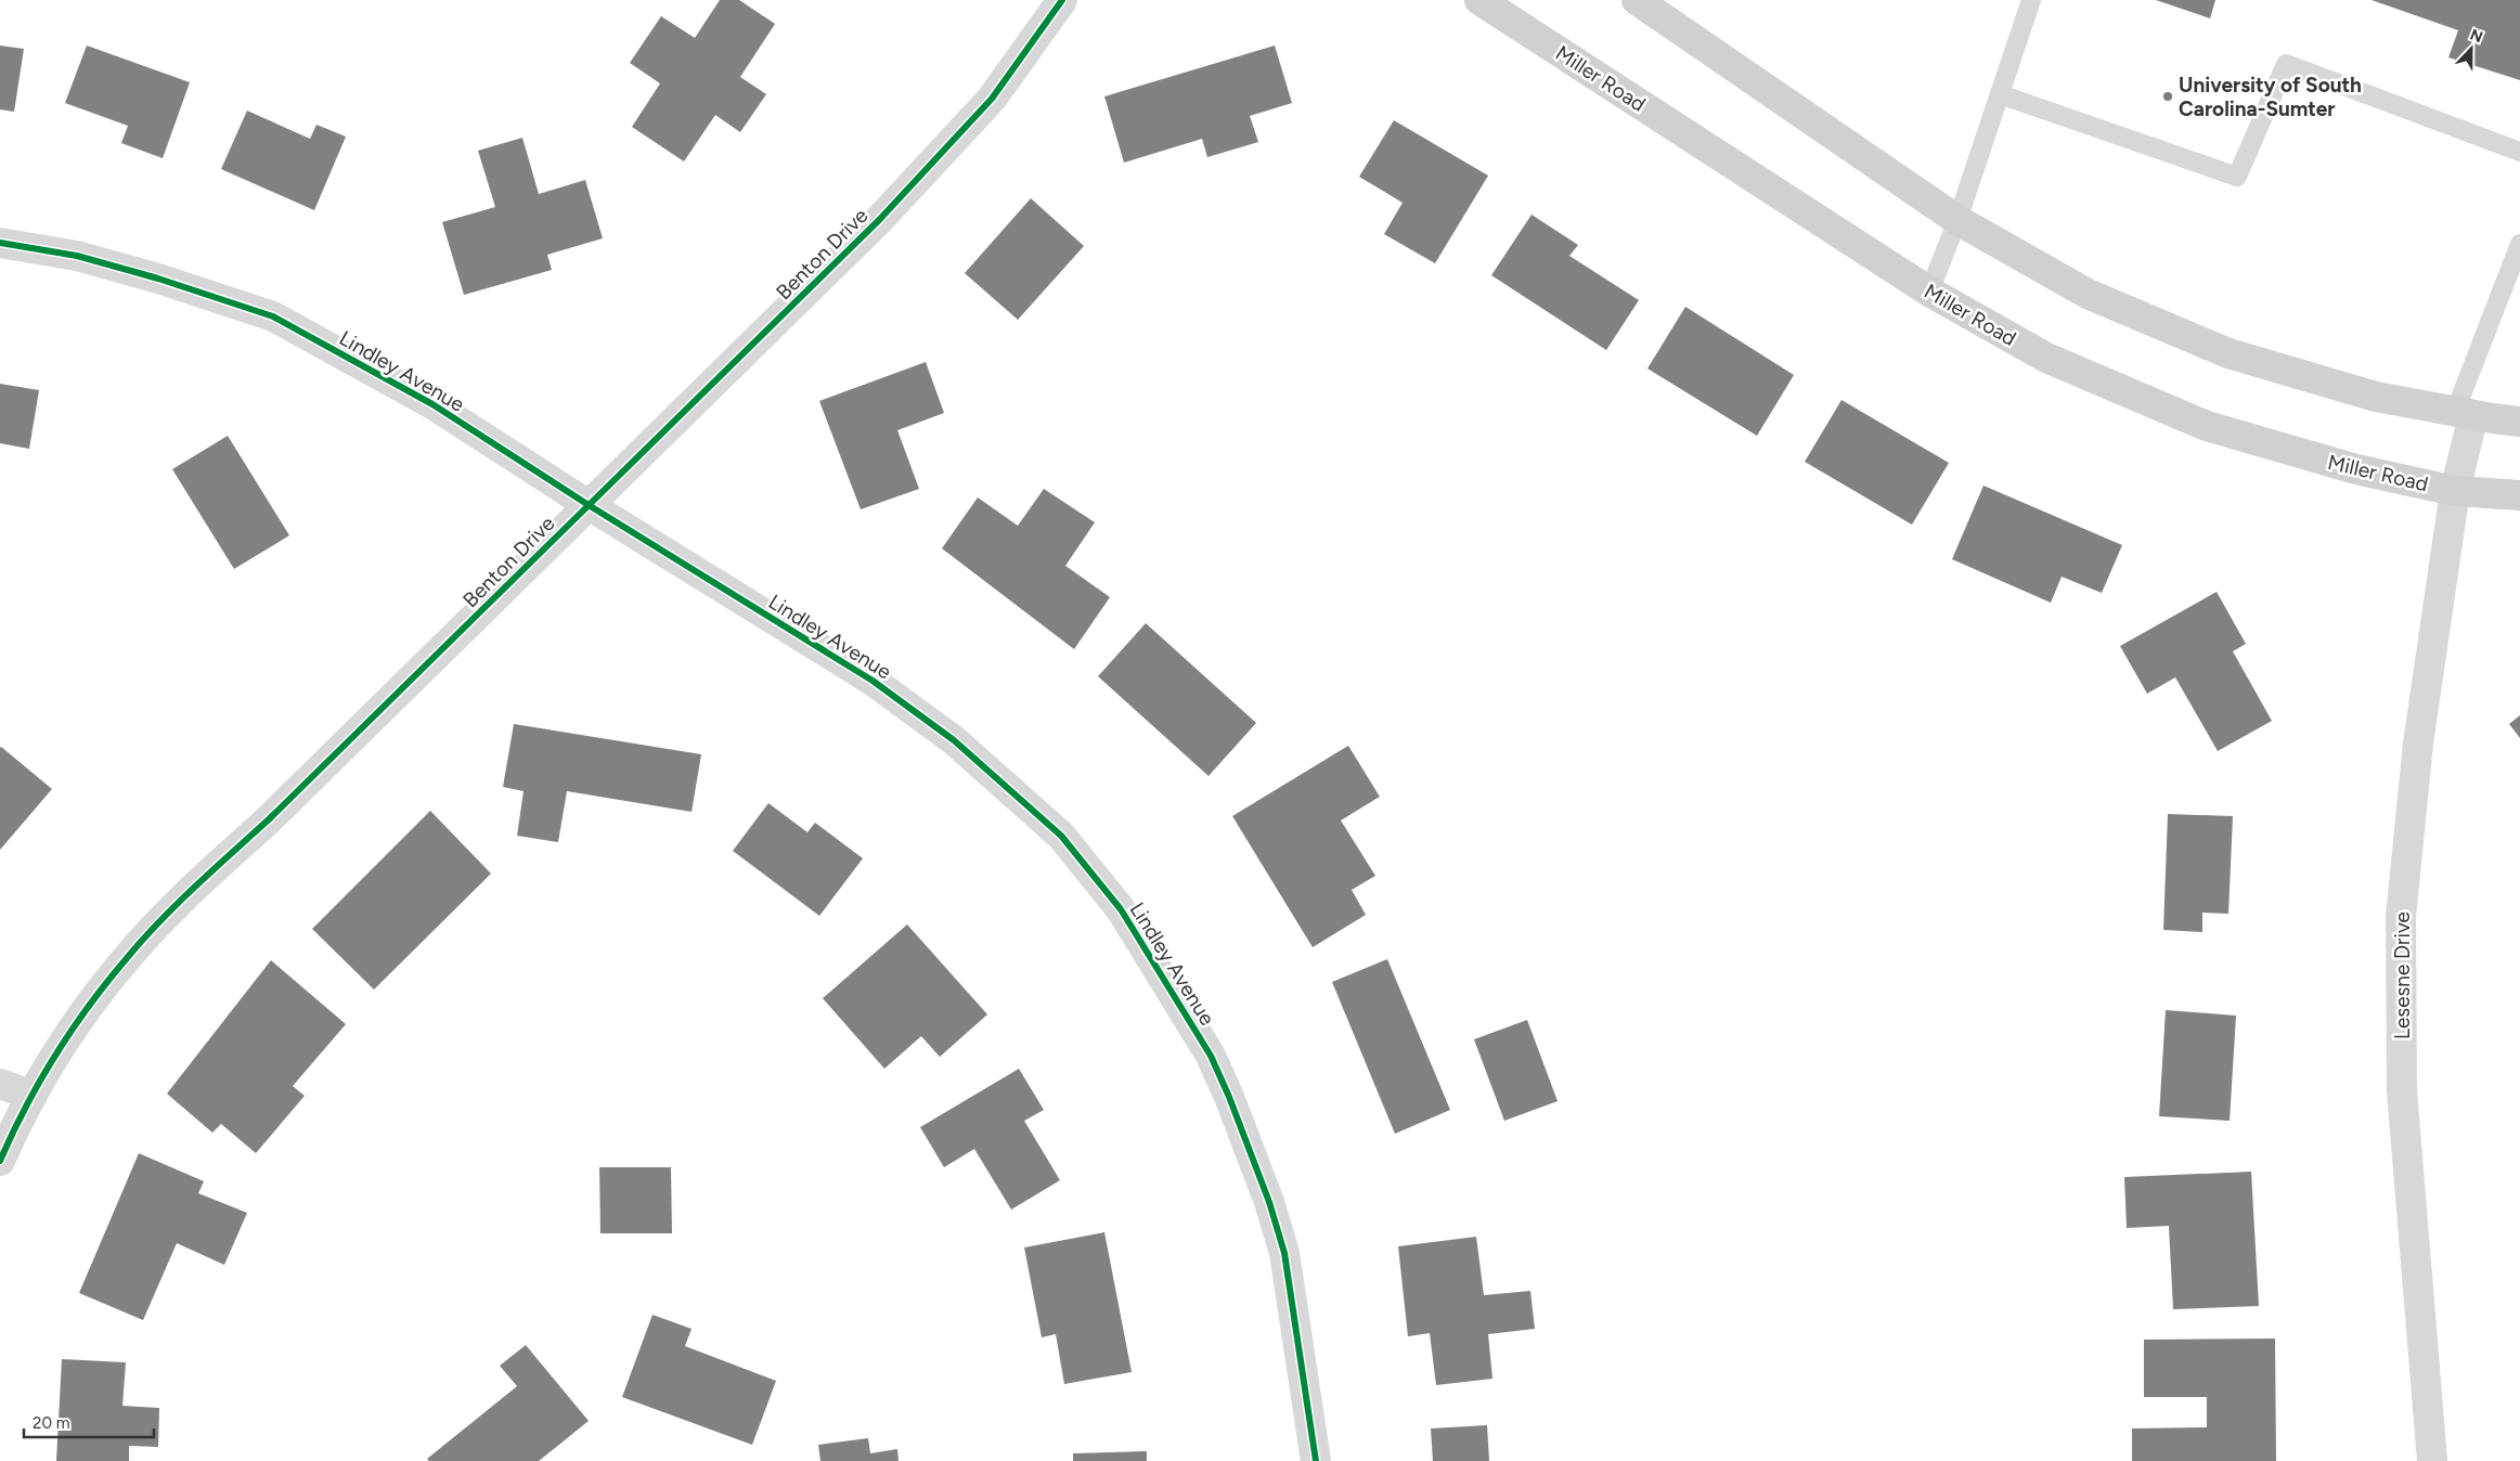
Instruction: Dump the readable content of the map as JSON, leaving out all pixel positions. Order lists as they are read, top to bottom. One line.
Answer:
{"streets":{"street":["Miller Road","Benton Drive","Lindley Avenue","Lesesne Drive"]},"crossings":[["Miller Road","Lesesne Drive"],["Benton Drive","Lindley Avenue"]],"places":["University of South Carolina-Sumter"],"scale_bar":"20 m","north":"top"}
